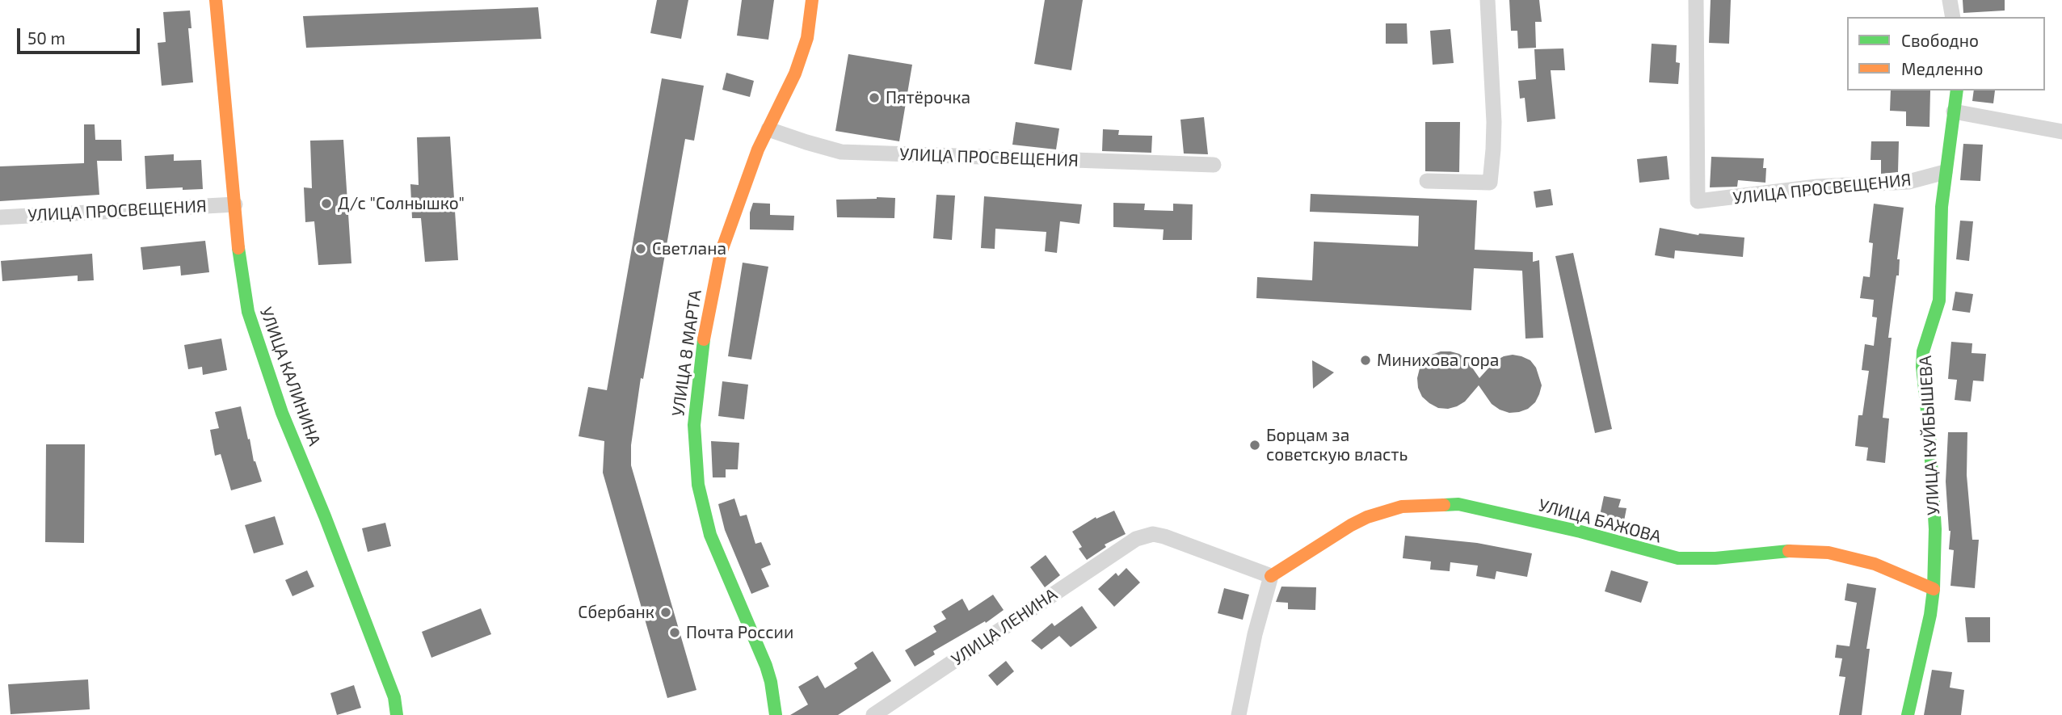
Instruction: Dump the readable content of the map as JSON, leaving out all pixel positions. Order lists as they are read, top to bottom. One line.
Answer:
{"streets":{"street":["УЛИЦА ПРОСВЕЩЕНИЯ","УЛИЦА 8 МАРТА","УЛИЦА КАЛИНИНА","УЛИЦА КУЙБЫШЕВА","УЛИЦА БАЖОВА","УЛИЦА ЛЕНИНА"]},"crossings":[["УЛИЦА ПРОСВЕЩЕНИЯ","УЛИЦА 8 МАРТА"],["УЛИЦА ПРОСВЕЩЕНИЯ","УЛИЦА КАЛИНИНА"],["УЛИЦА ПРОСВЕЩЕНИЯ","УЛИЦА КУЙБЫШЕВА"],["УЛИЦА КУЙБЫШЕВА","УЛИЦА БАЖОВА"],["УЛИЦА БАЖОВА","УЛИЦА ЛЕНИНА"]],"places":["Пятёрочка","Д/с \"Солнышко\"","Светлана","Минихова гора","Борцам за советскую власть","Сбербанк","Почта России"],"legend":["Свободно","Медленно"],"scale_bar":"50 m"}
